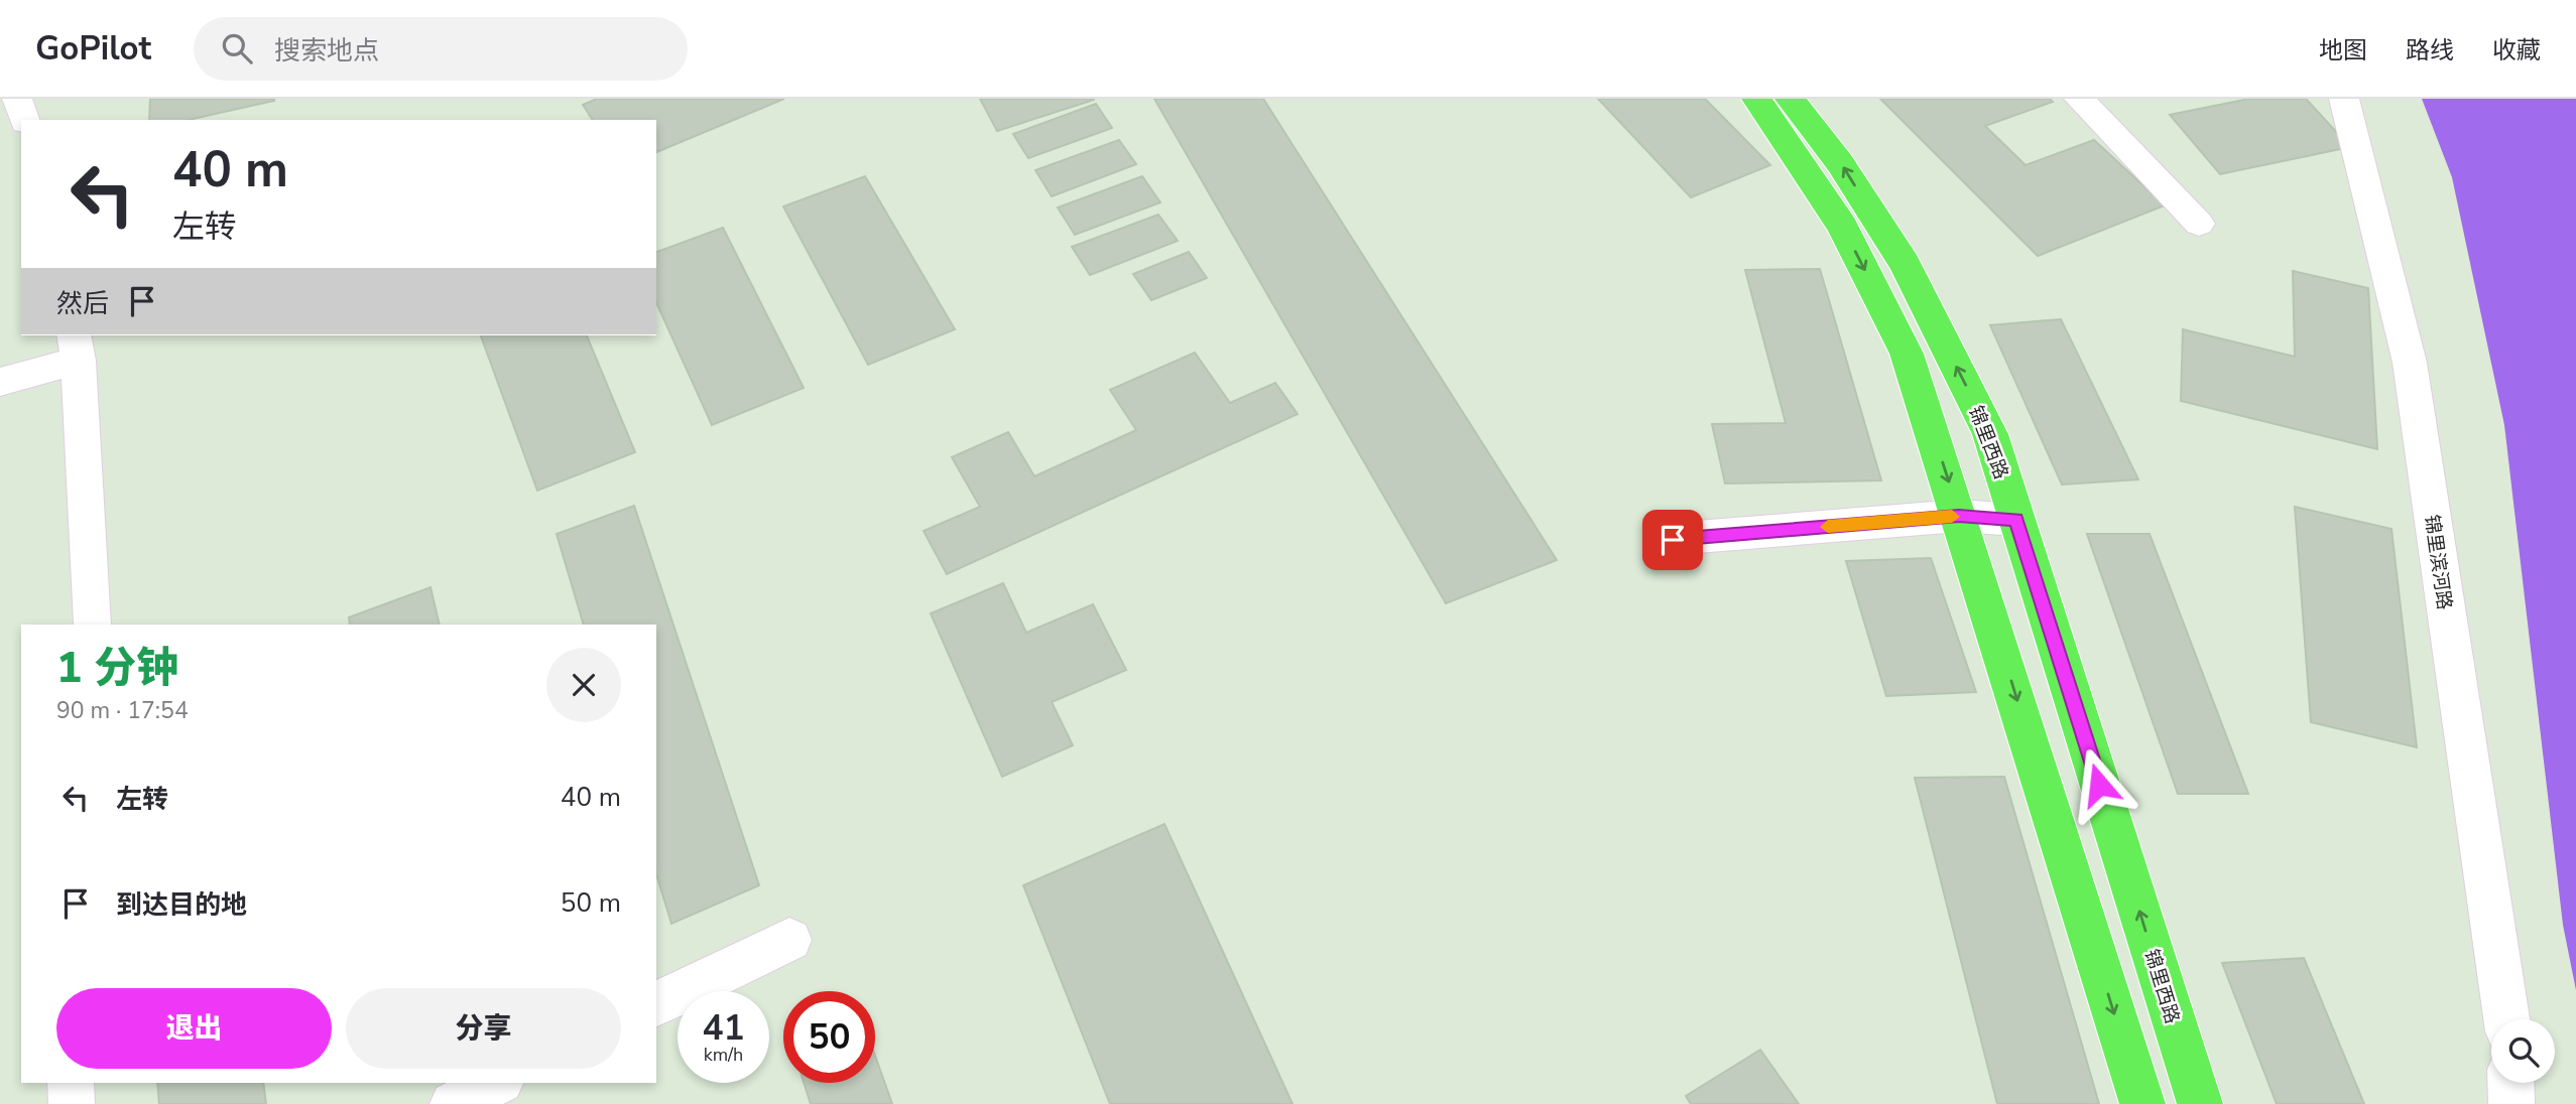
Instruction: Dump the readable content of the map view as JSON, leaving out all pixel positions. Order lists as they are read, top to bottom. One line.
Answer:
{"streets":{"main road":["锦里西路"],"street":["锦里滨河路"]},"page":{"header":"GoPilot","search":"搜索地点","nav":["地图","路线","收藏"],"turn":["40 m","左转"],"then":"然后","heading":["1 分钟","90 m · 17:54"],"list":[{"name":"左转","value":"40 m"},{"name":"到达目的地","value":"50 m"}],"buttons":["退出","分享"],"speed":"41 km/h","limit":"50"}}
